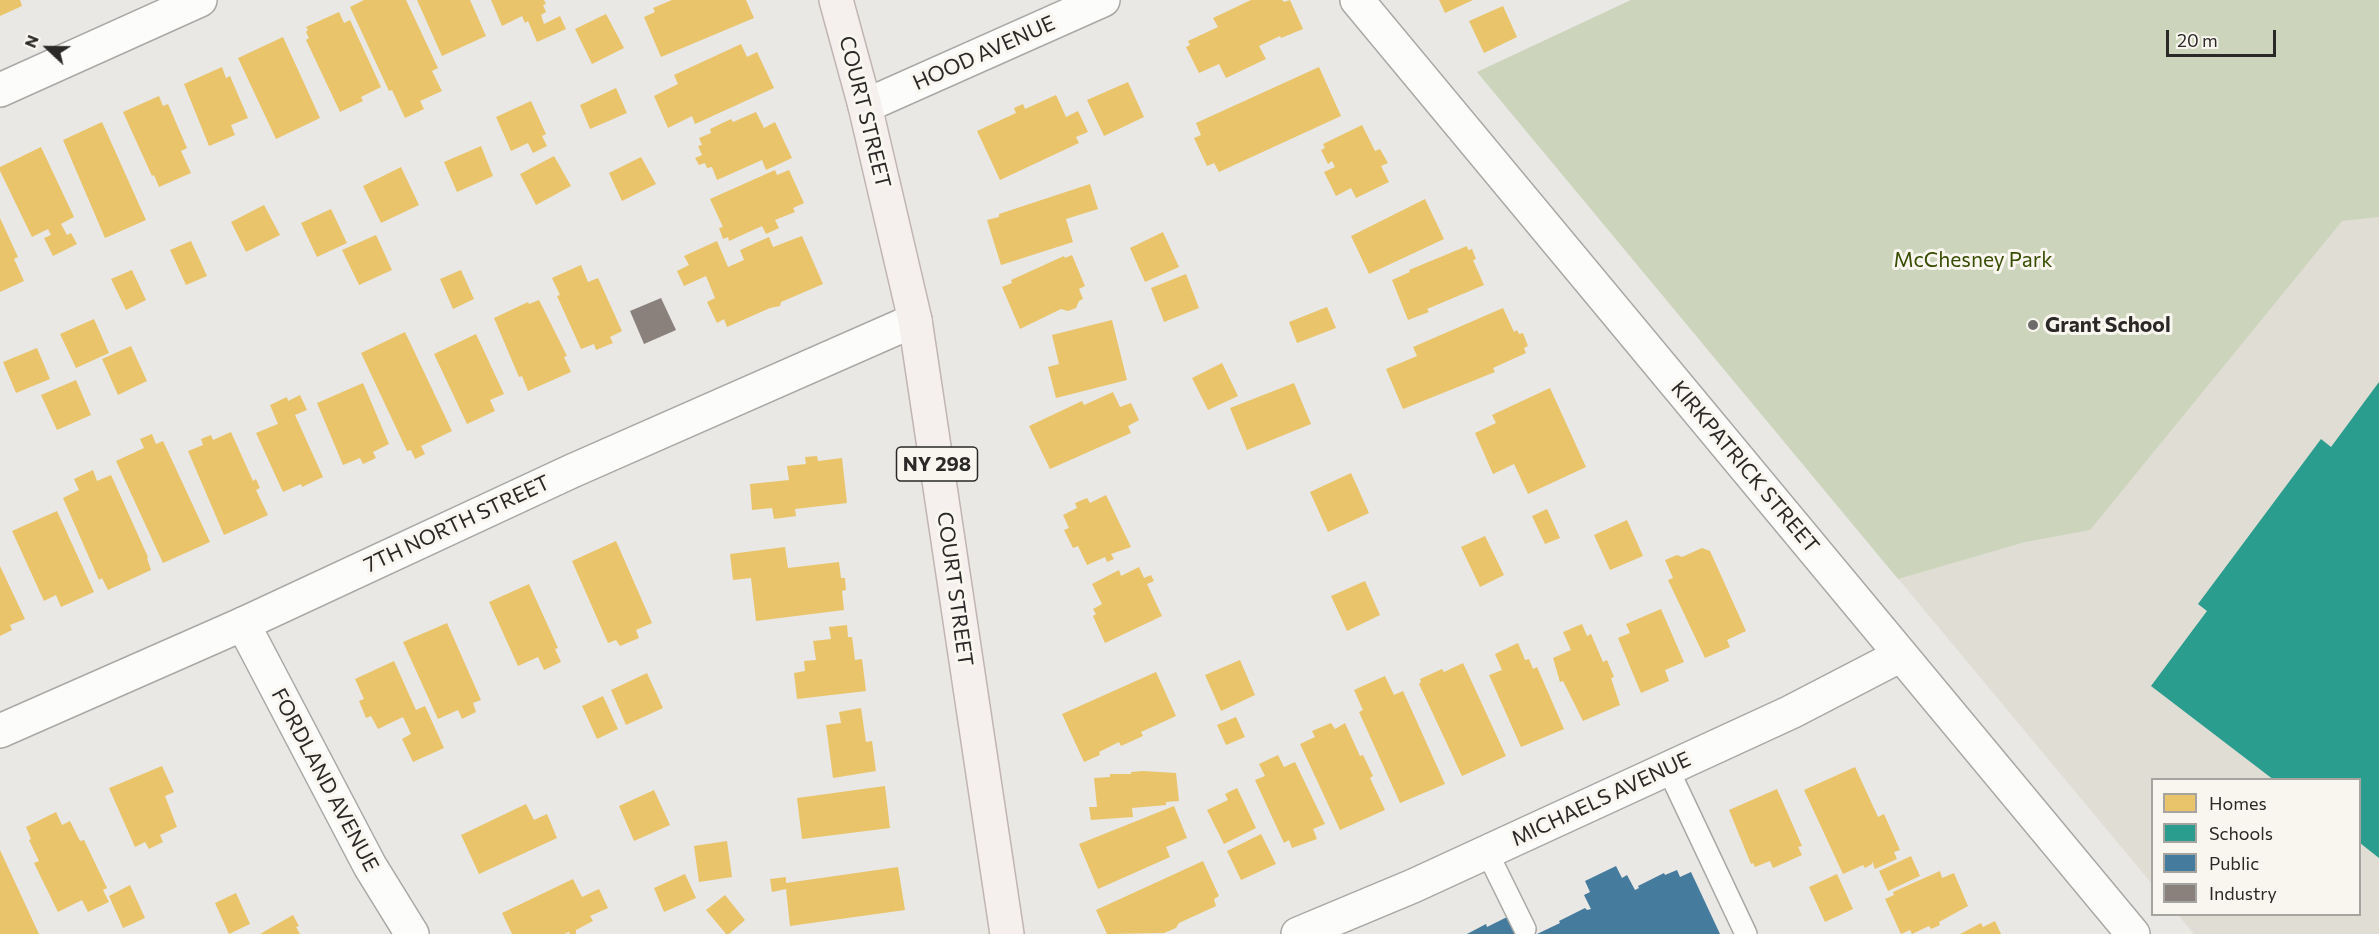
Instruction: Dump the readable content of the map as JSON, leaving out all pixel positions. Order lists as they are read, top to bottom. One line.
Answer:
{"streets":{"main road":["COURT STREET","NY 298"],"street":["HOOD AVENUE","KIRKPATRICK STREET","7TH NORTH STREET","FORDLAND AVENUE","MICHAELS AVENUE"]},"crossings":[["HOOD AVENUE","COURT STREET"],["COURT STREET","7TH NORTH STREET"],["KIRKPATRICK STREET","MICHAELS AVENUE"],["7TH NORTH STREET","FORDLAND AVENUE"]],"parks":["McChesney Park"],"places":["Grant School"],"legend":["Homes","Schools","Public","Industry"],"scale_bar":"20 m","north":"left"}
